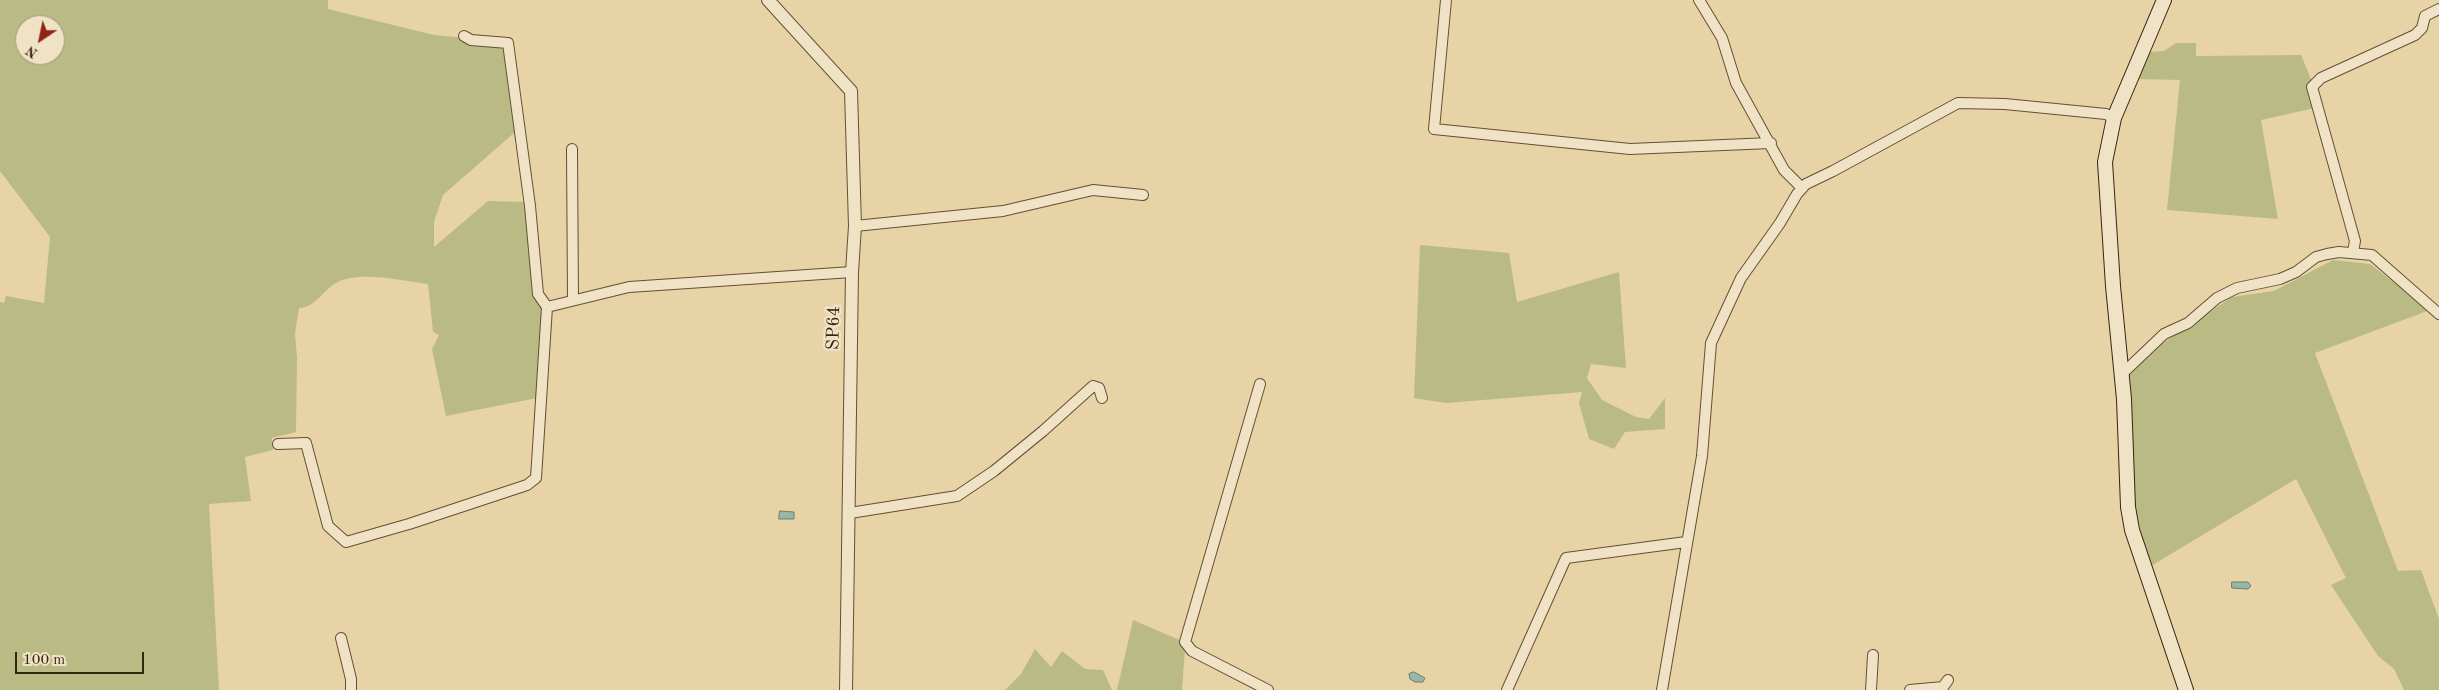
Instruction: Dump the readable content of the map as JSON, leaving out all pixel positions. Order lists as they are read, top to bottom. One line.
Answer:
{"streets":{"street":["SP64"]},"scale_bar":"100 m","north":"bottom left"}
